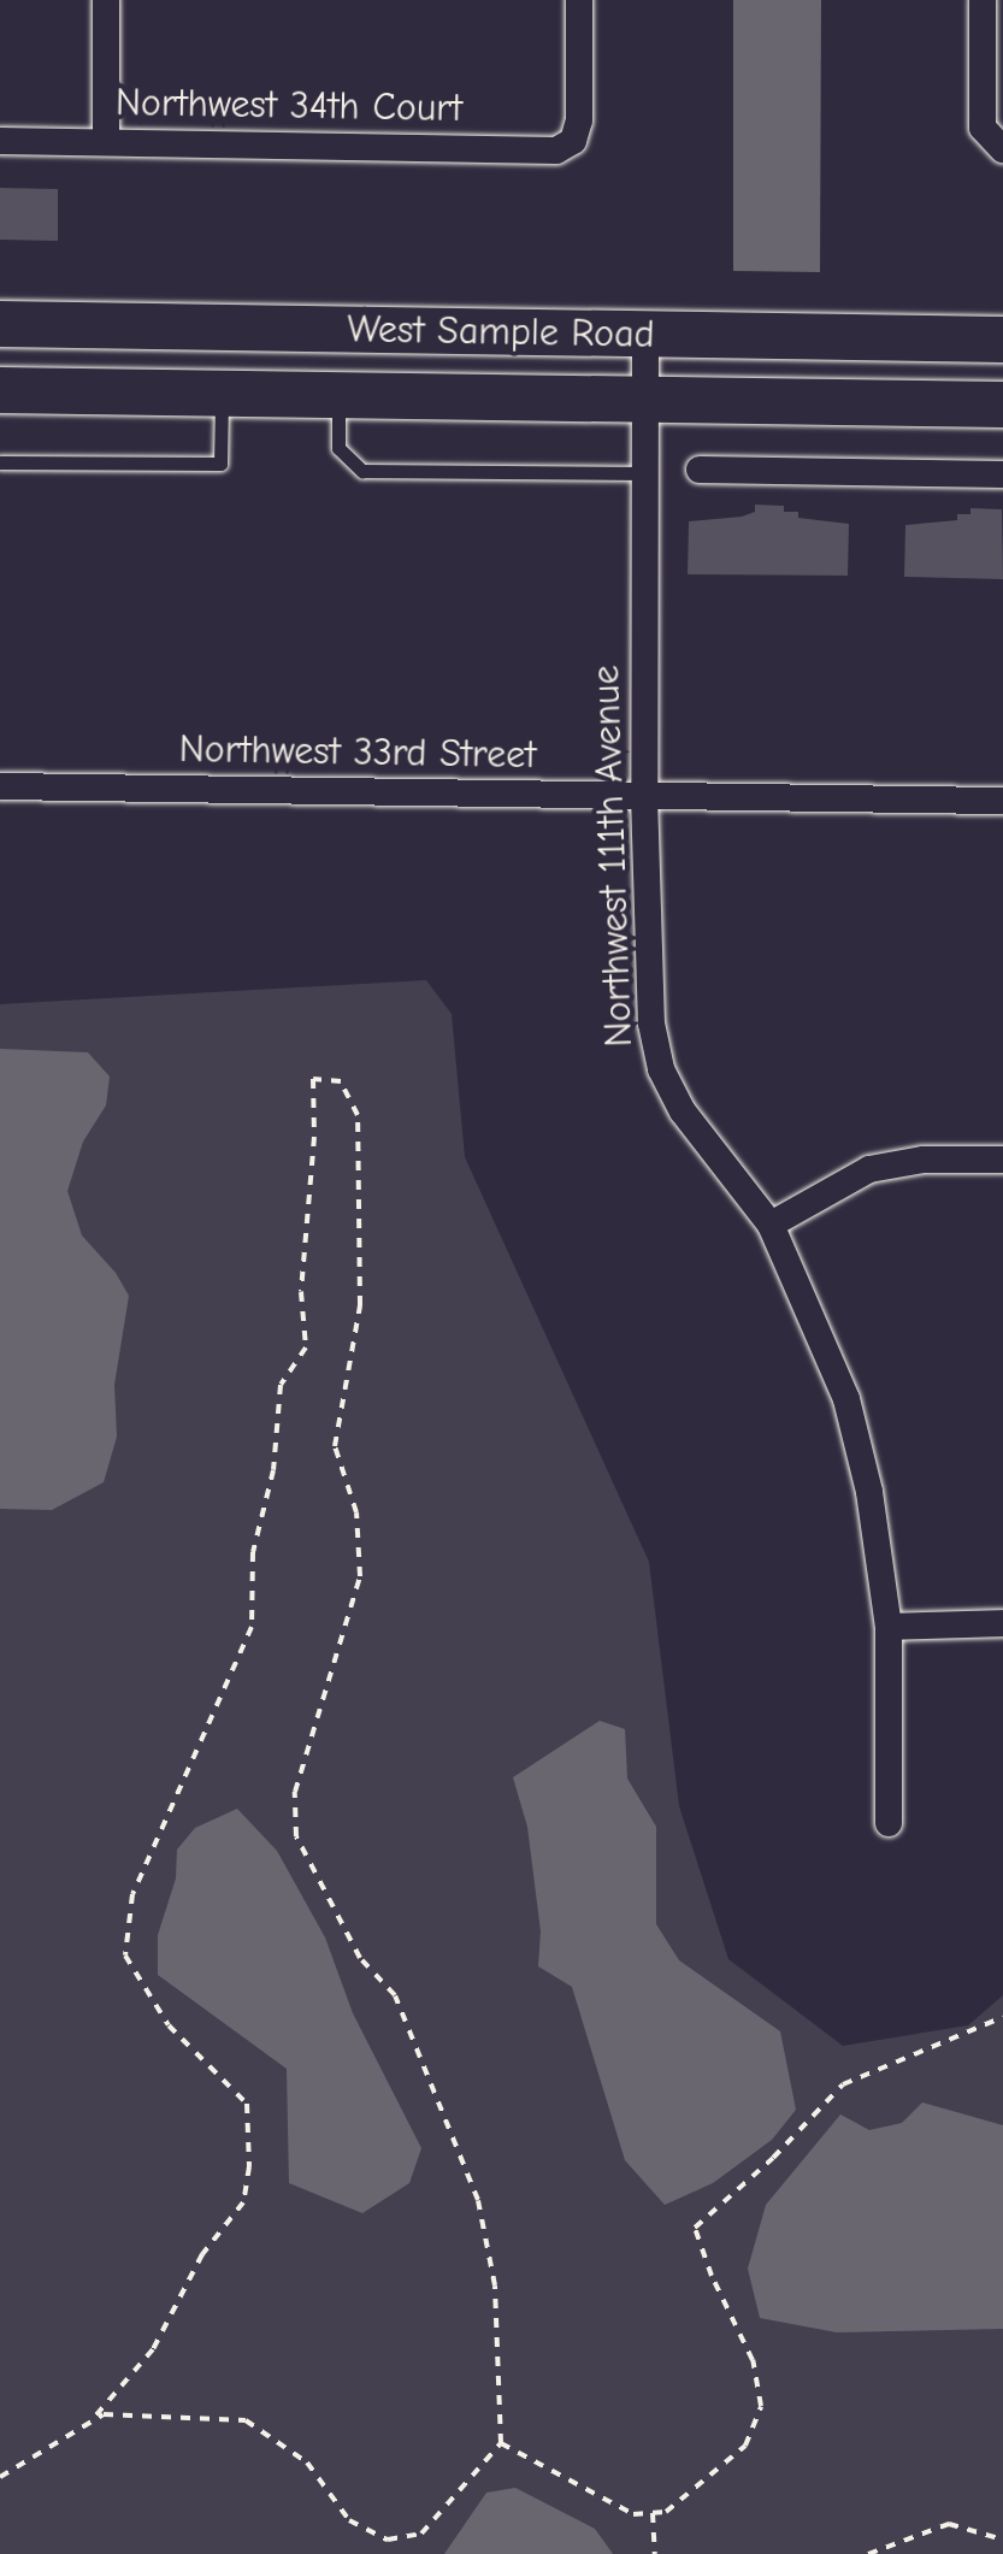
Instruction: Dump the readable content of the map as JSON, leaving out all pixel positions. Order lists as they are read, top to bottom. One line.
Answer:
{"streets":{"main road":["West Sample Road"],"street":["Northwest 34th Court","Northwest 33rd Street","Northwest 111th Avenue"]},"crossings":[["West Sample Road","Northwest 111th Avenue"],["Northwest 33rd Street","Northwest 111th Avenue"]]}
